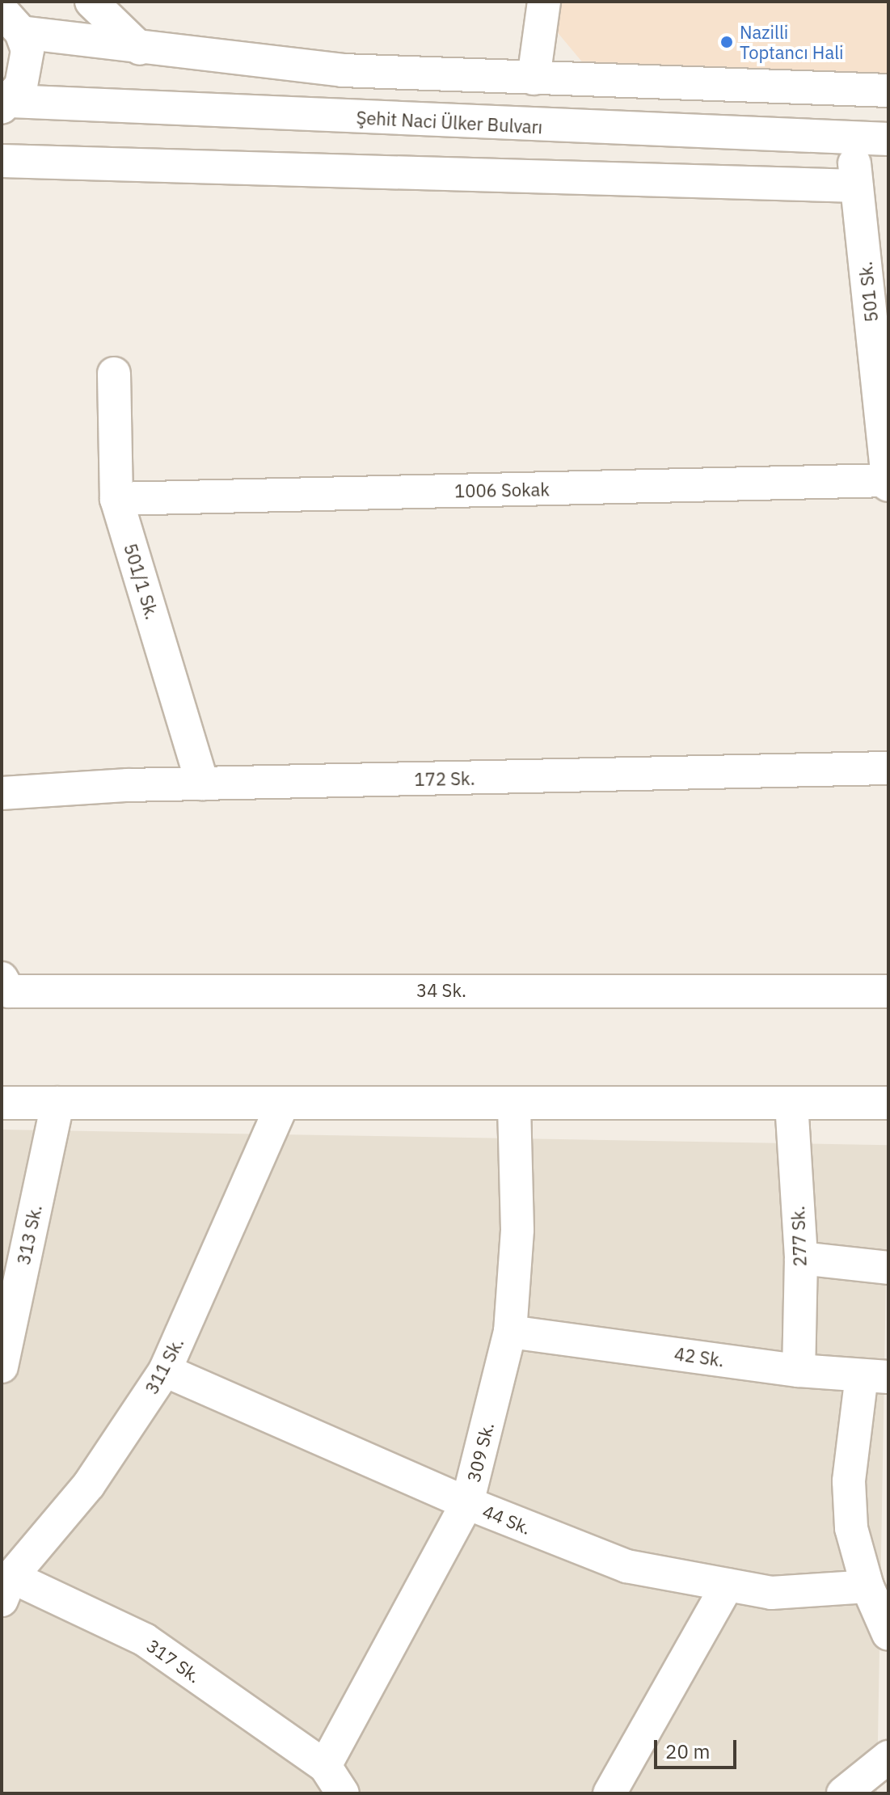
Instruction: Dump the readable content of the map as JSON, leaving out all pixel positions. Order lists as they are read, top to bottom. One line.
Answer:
{"streets":{"street":["Şehit Naci Ülker Bulvarı","501 Sk.","1006 Sokak","501/1 Sk.","172 Sk.","34 Sk.","313 Sk.","277 Sk.","42 Sk.","311 Sk.","309 Sk.","44 Sk.","317 Sk."]},"crossings":[["Şehit Naci Ülker Bulvarı","501 Sk."],["501 Sk.","1006 Sokak"],["1006 Sokak","501/1 Sk."],["501/1 Sk.","172 Sk."],["277 Sk.","42 Sk."],["42 Sk.","309 Sk."],["311 Sk.","44 Sk."],["311 Sk.","317 Sk."],["309 Sk.","44 Sk."],["309 Sk.","317 Sk."]],"places":["Nazilli Toptancı Hali"],"scale_bar":"20 m"}
